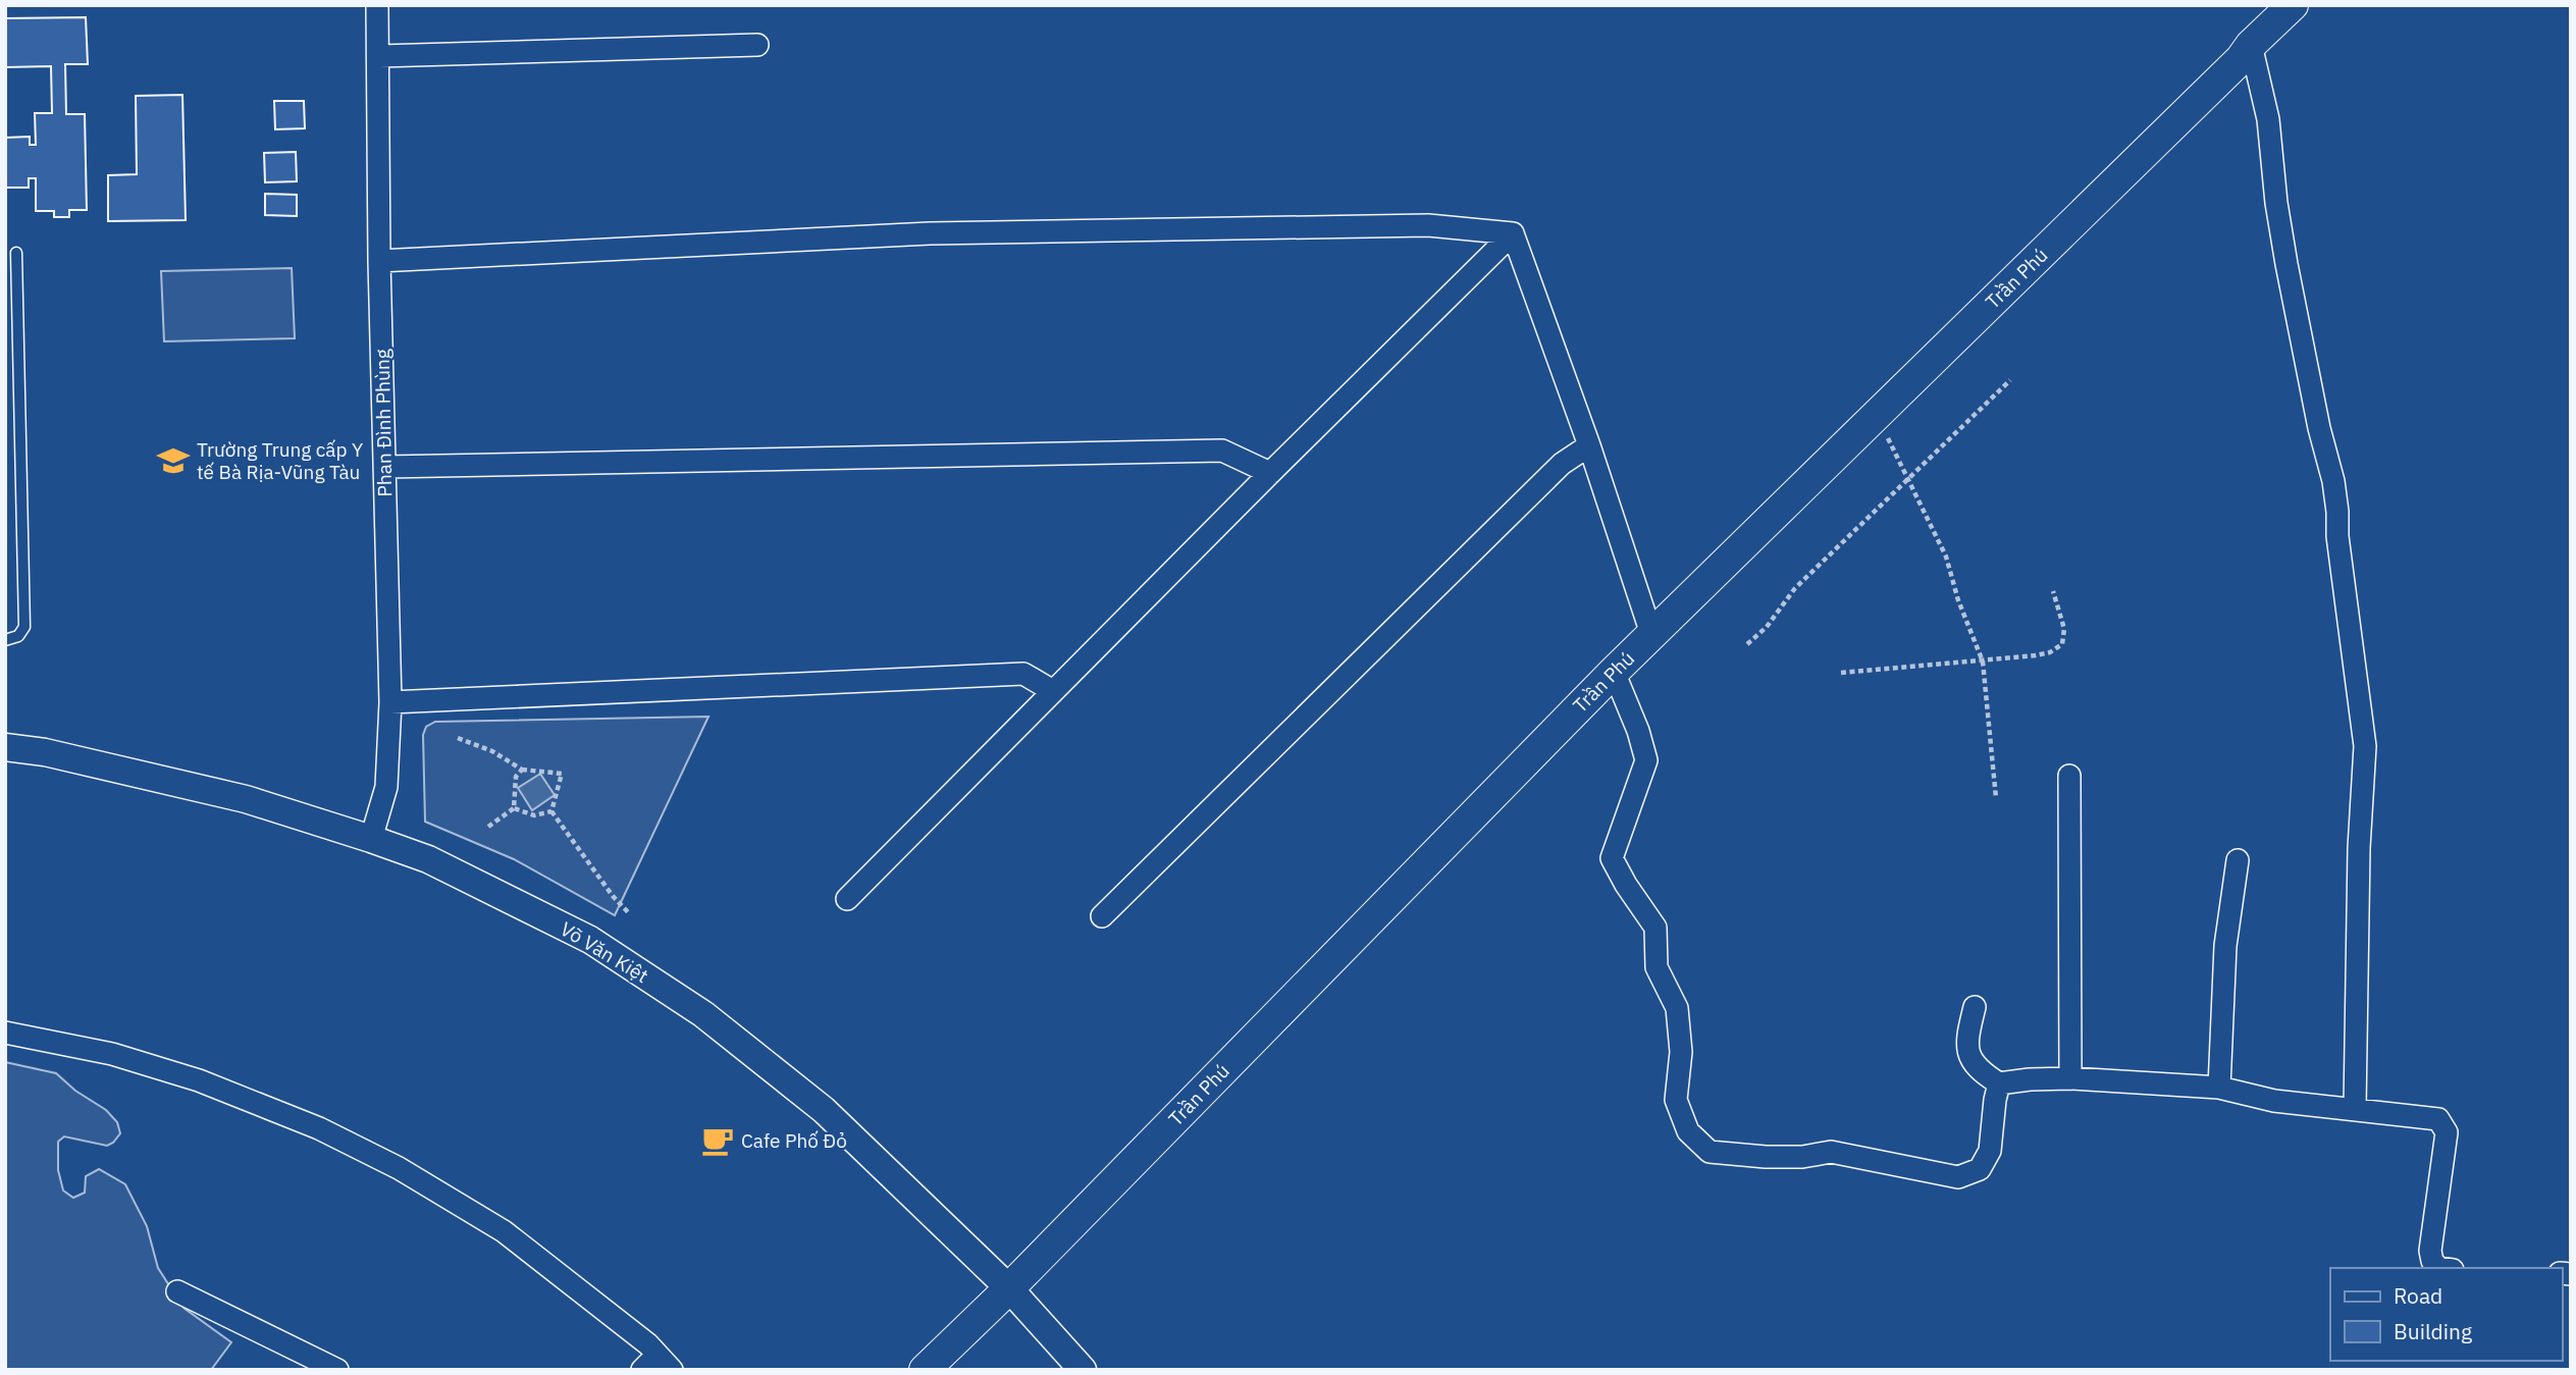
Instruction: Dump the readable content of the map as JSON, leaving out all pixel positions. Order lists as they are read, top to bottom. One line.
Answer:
{"streets":{"main road":["Trần Phú"],"street":["Phan Đình Phùng","Võ Văn Kiệt"]},"crossings":[["Trần Phú","Võ Văn Kiệt"],["Phan Đình Phùng","Võ Văn Kiệt"]],"places":{"school or university":["Trường Trung cấp Y tế Bà Rịa-Vũng Tàu"],"cafe":["Cafe Phố Đỏ"]},"legend":["Road","Building"]}
